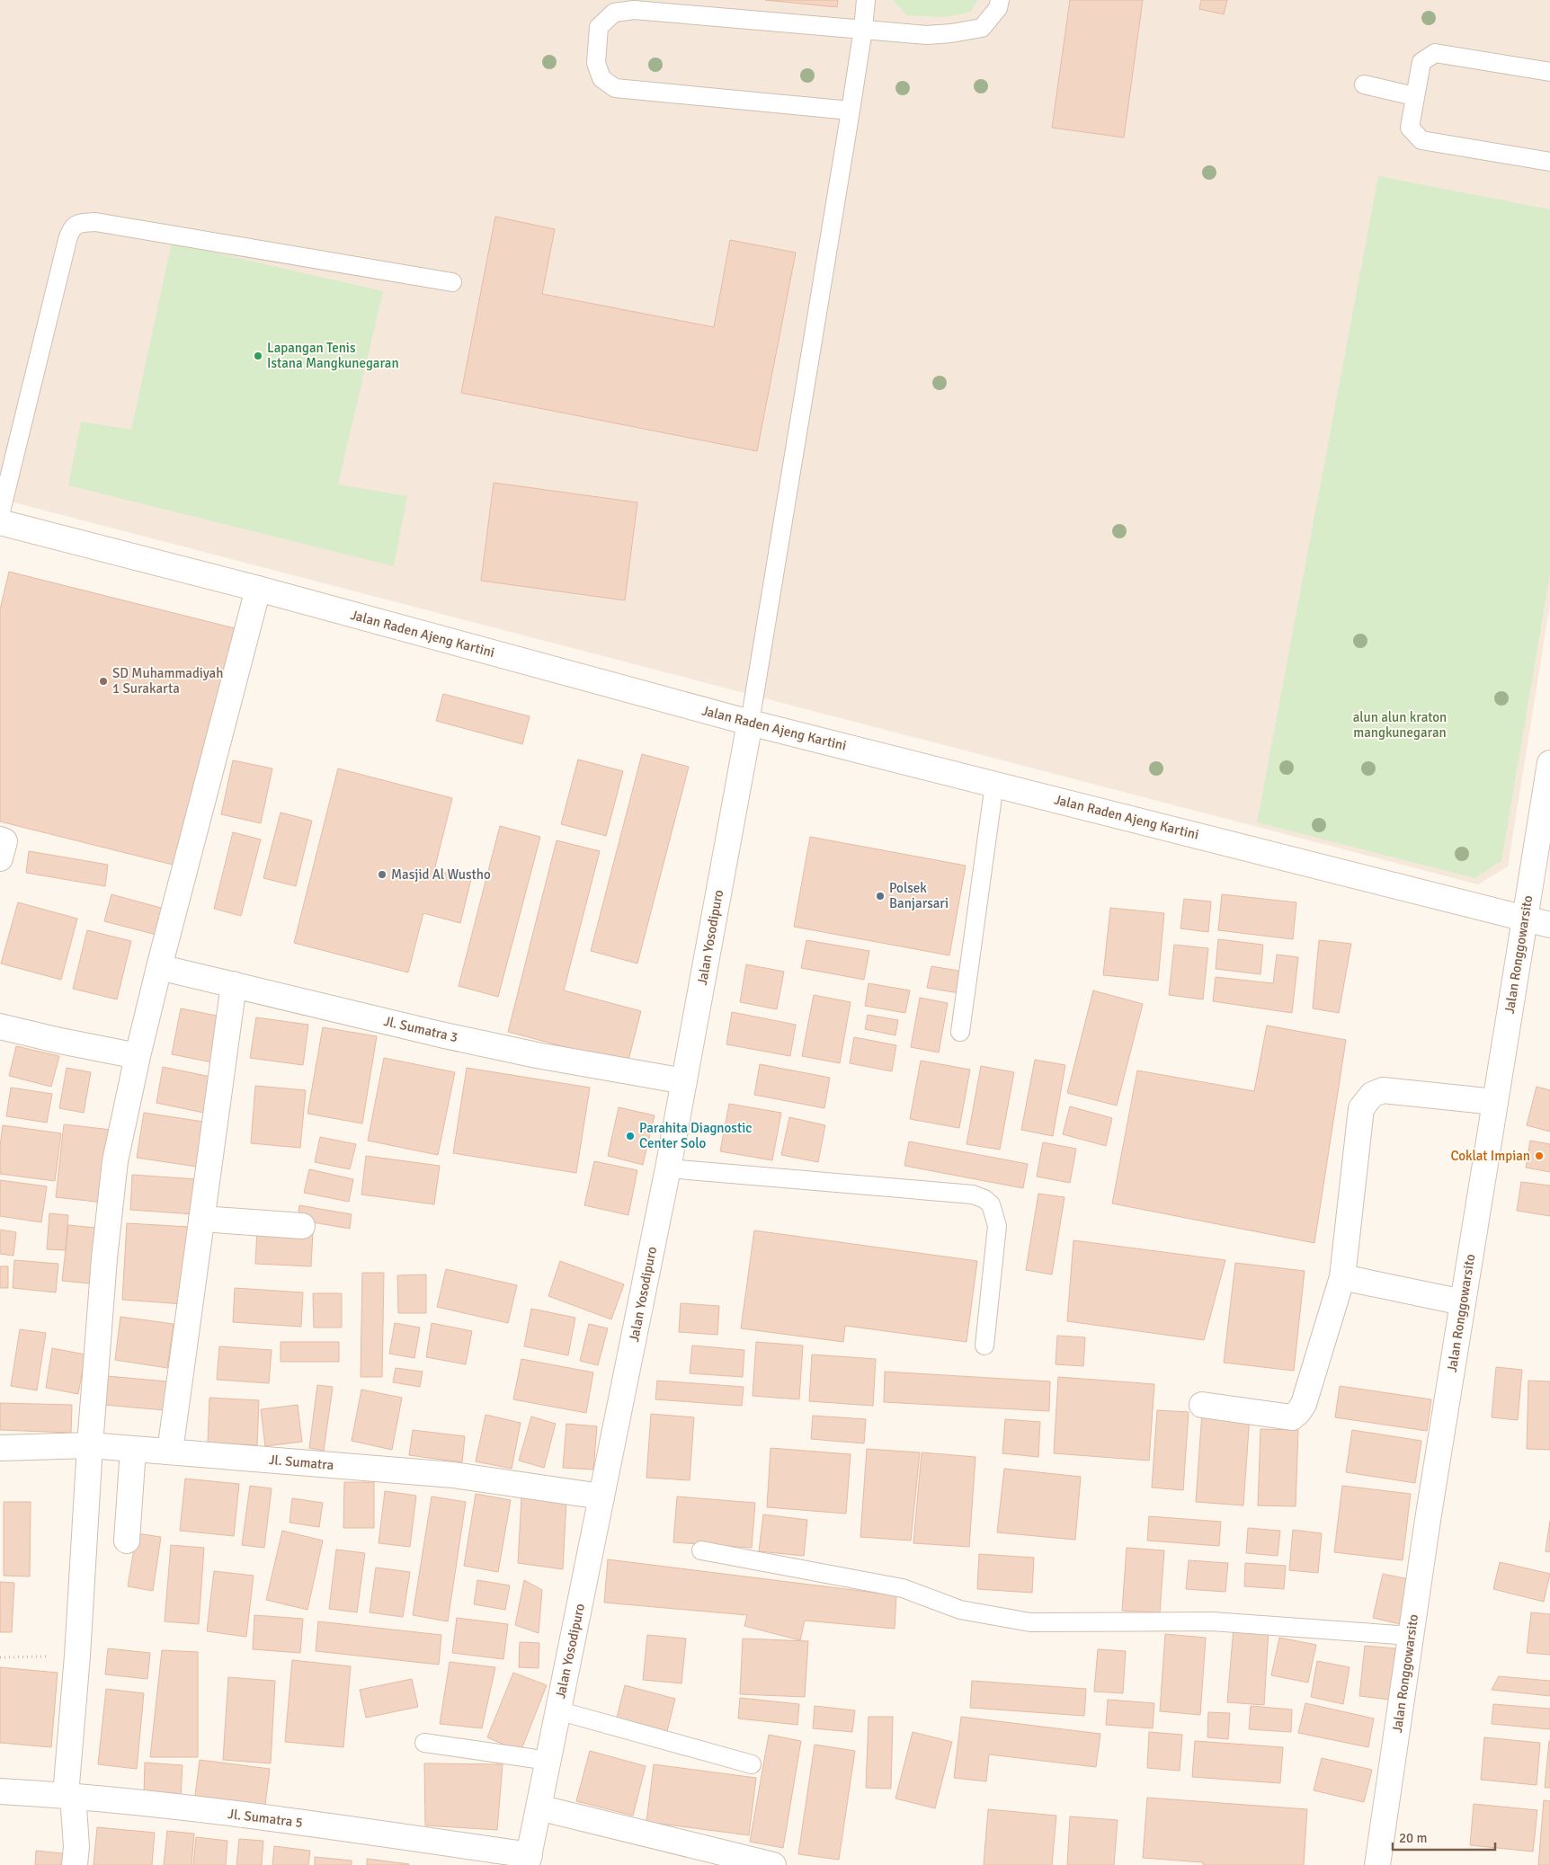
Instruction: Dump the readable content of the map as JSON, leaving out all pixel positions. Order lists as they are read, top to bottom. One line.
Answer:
{"streets":{"street":["Jalan Raden Ajeng Kartini","Jalan Yosodipuro","Jalan Ronggowarsito","Jl. Sumatra 3","Jl. Sumatra","Jl. Sumatra 5"]},"crossings":[["Jalan Raden Ajeng Kartini","Jalan Yosodipuro"],["Jalan Raden Ajeng Kartini","Jalan Ronggowarsito"],["Jalan Yosodipuro","Jl. Sumatra 3"],["Jalan Yosodipuro","Jl. Sumatra"],["Jalan Yosodipuro","Jl. Sumatra 5"]],"parks":["alun alun kraton mangkunegaran"],"places":["Lapangan Tenis Istana Mangkunegaran","SD Muhammadiyah 1 Surakarta","Masjid Al Wustho","Polsek Banjarsari","Parahita Diagnostic Center Solo","Coklat Impian"],"scale_bar":"20 m"}
